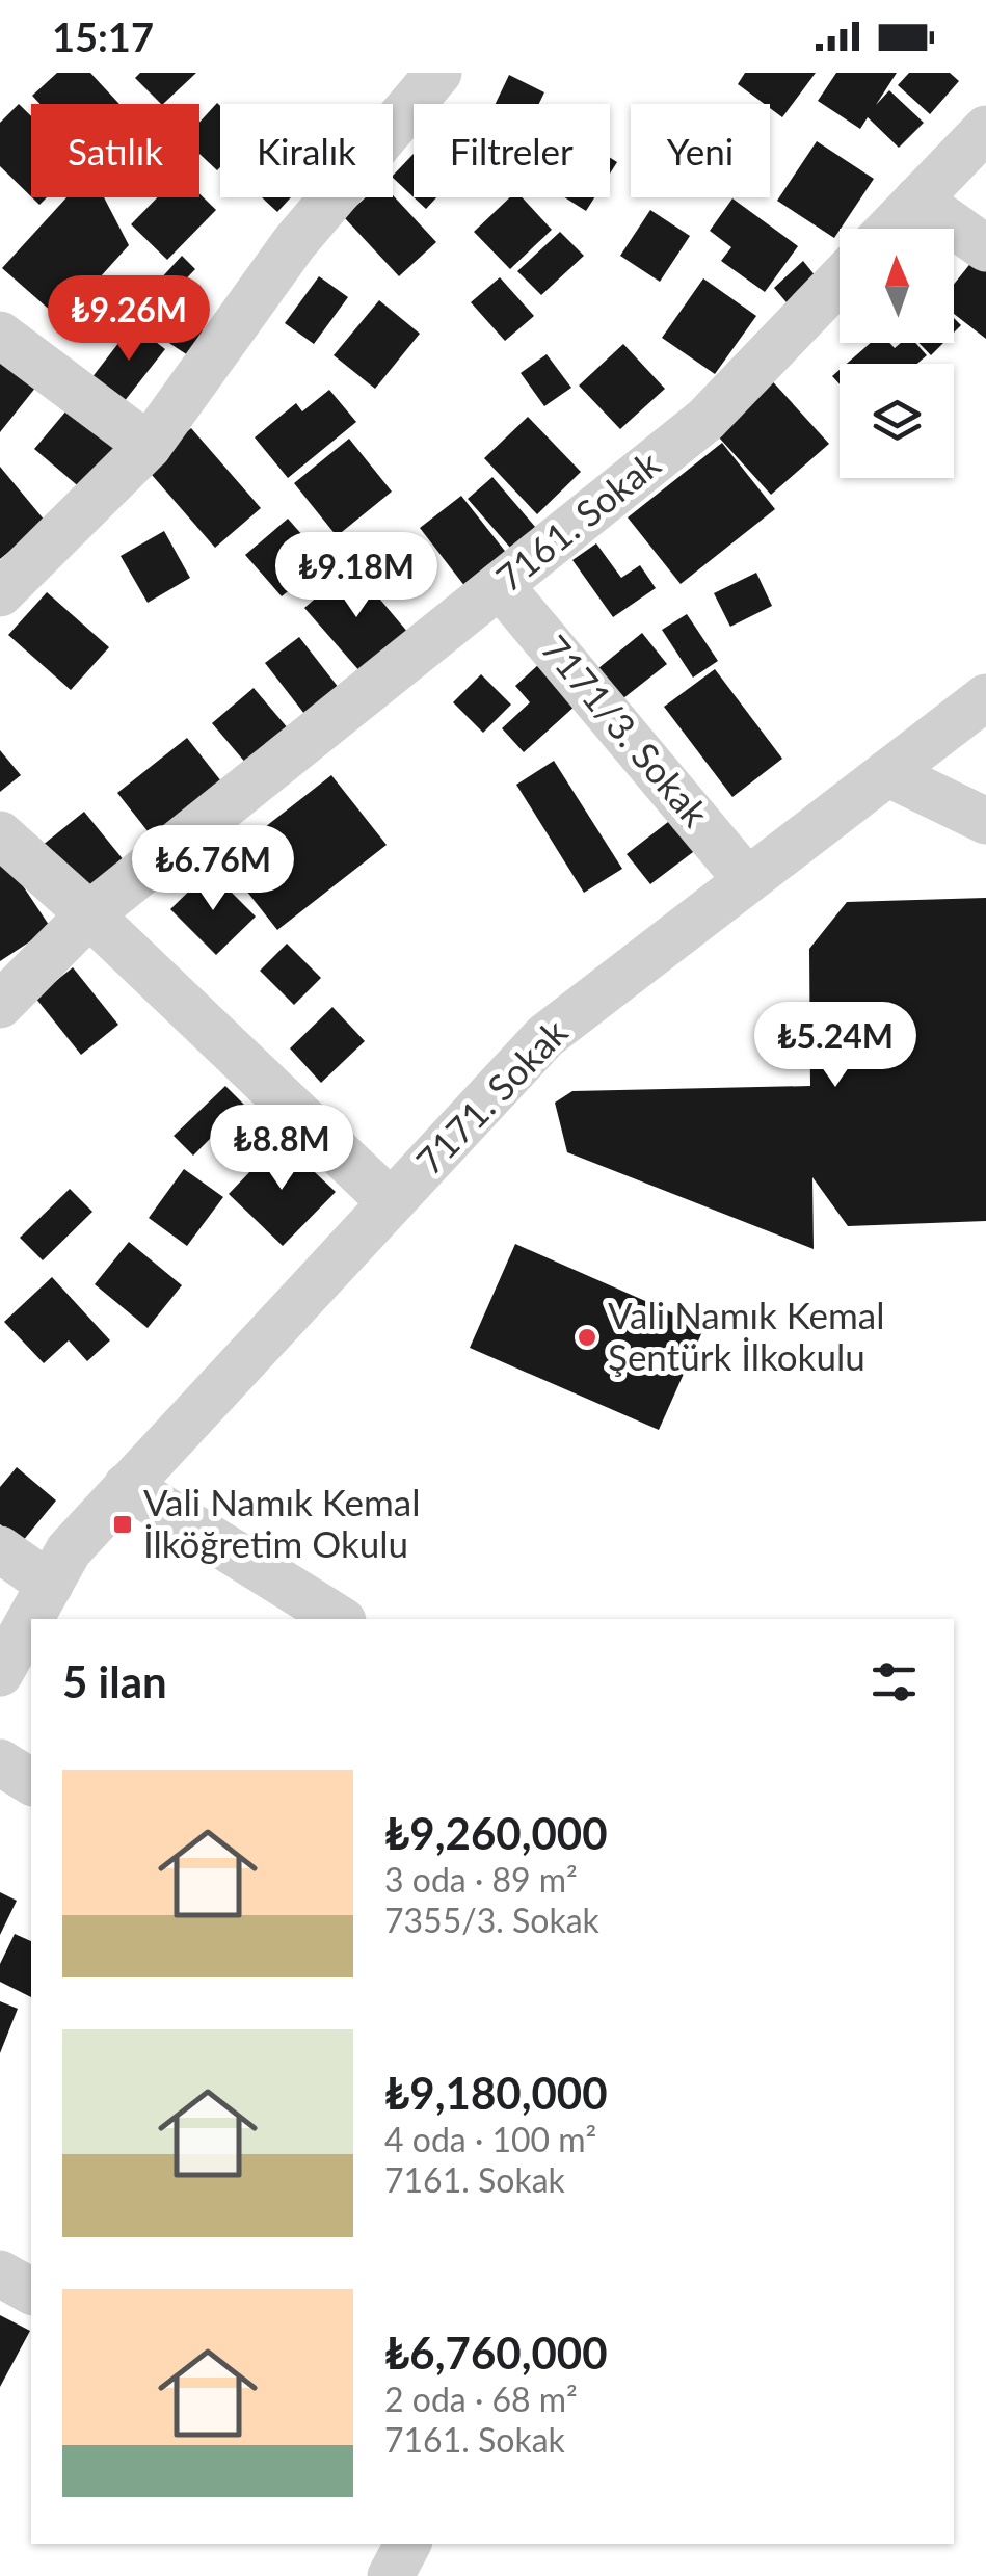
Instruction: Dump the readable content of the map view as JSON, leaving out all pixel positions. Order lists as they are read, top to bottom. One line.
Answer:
{"streets":{"street":["7161. Sokak","7171/3. Sokak","7171. Sokak"]},"crossings":[["7161. Sokak","7171/3. Sokak"],["7171/3. Sokak","7171. Sokak"]],"places":{"other":["Vali Namık Kemal Şentürk İlkokulu"],"transit":["Vali Namık Kemal İlköğretim Okulu"]},"north":"top","page":{"status":"15:17","chip":["Satılık","Kiralık","Filtreler","Yeni"],"price":["₺9.26M","₺9.18M","₺6.76M","₺5.24M","₺8.8M"],"heading":"5 ilan","list":[{"name":"₺9,260,000","note":"3 oda · 89 m² · 7355/3. Sokak"},{"name":"₺9,180,000","note":"4 oda · 100 m² · 7161. Sokak"},{"name":"₺6,760,000","note":"2 oda · 68 m² · 7161. Sokak"}]}}
